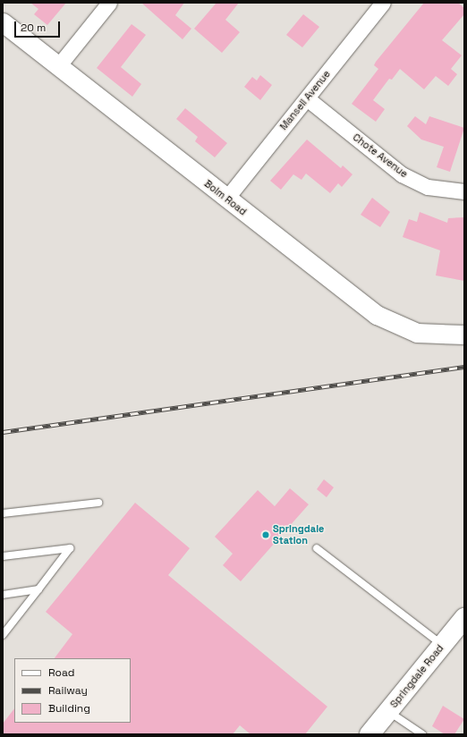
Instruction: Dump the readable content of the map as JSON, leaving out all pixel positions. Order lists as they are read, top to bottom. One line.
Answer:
{"streets":{"main road":["Springdale Road"],"street":["Mansell Avenue","Chote Avenue","Bolm Road"]},"crossings":[["Mansell Avenue","Chote Avenue"],["Mansell Avenue","Bolm Road"]],"places":["Springdale Station"],"legend":["Road","Railway","Building"],"scale_bar":"20 m"}
